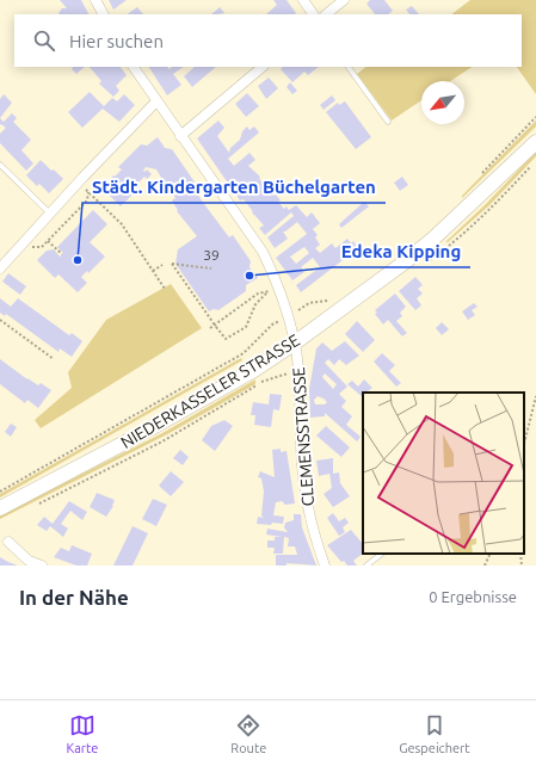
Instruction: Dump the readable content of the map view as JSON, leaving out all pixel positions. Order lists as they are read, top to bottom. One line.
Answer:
{"streets":{"main road":["NIEDERKASSELER STRASSE"],"street":["CLEMENSSTRASSE"]},"crossings":[["NIEDERKASSELER STRASSE","CLEMENSSTRASSE"]],"places":["Städt. Kindergarten Büchelgarten","Edeka Kipping"],"house_numbers":["39"],"north":"bottom left","page":{"search":"Hier suchen","heading":["In der Nähe","0 Ergebnisse"],"nav":["Karte","Route","Gespeichert"]}}
